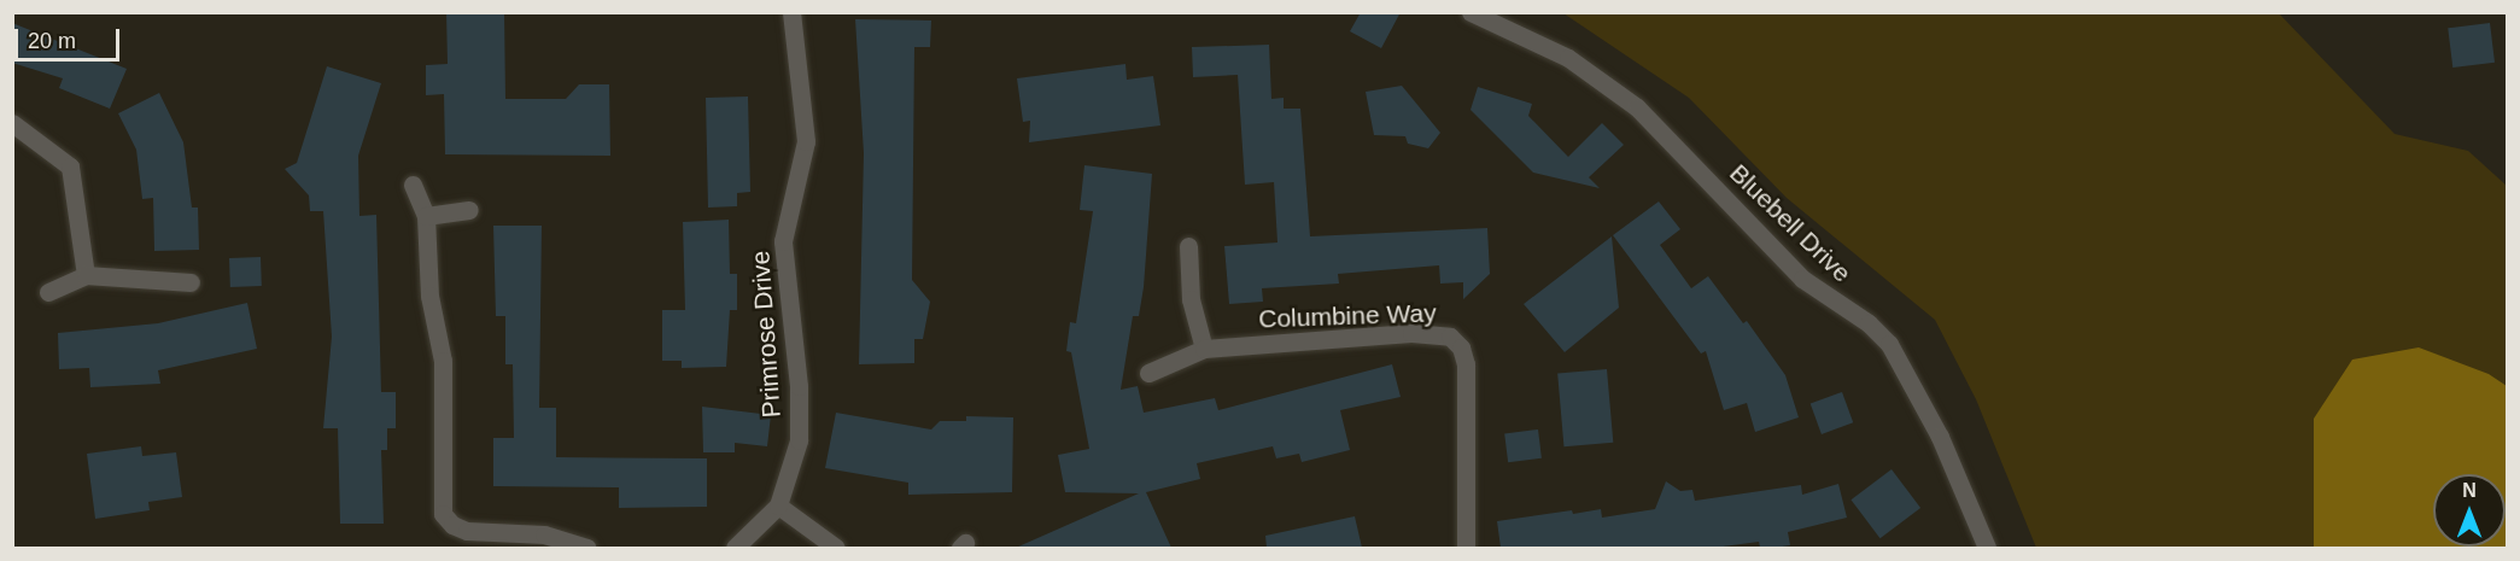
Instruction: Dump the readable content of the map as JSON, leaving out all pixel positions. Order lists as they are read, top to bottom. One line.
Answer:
{"streets":{"street":["Bluebell Drive","Columbine Way","Primrose Drive"]},"scale_bar":"20 m","north":"top"}
